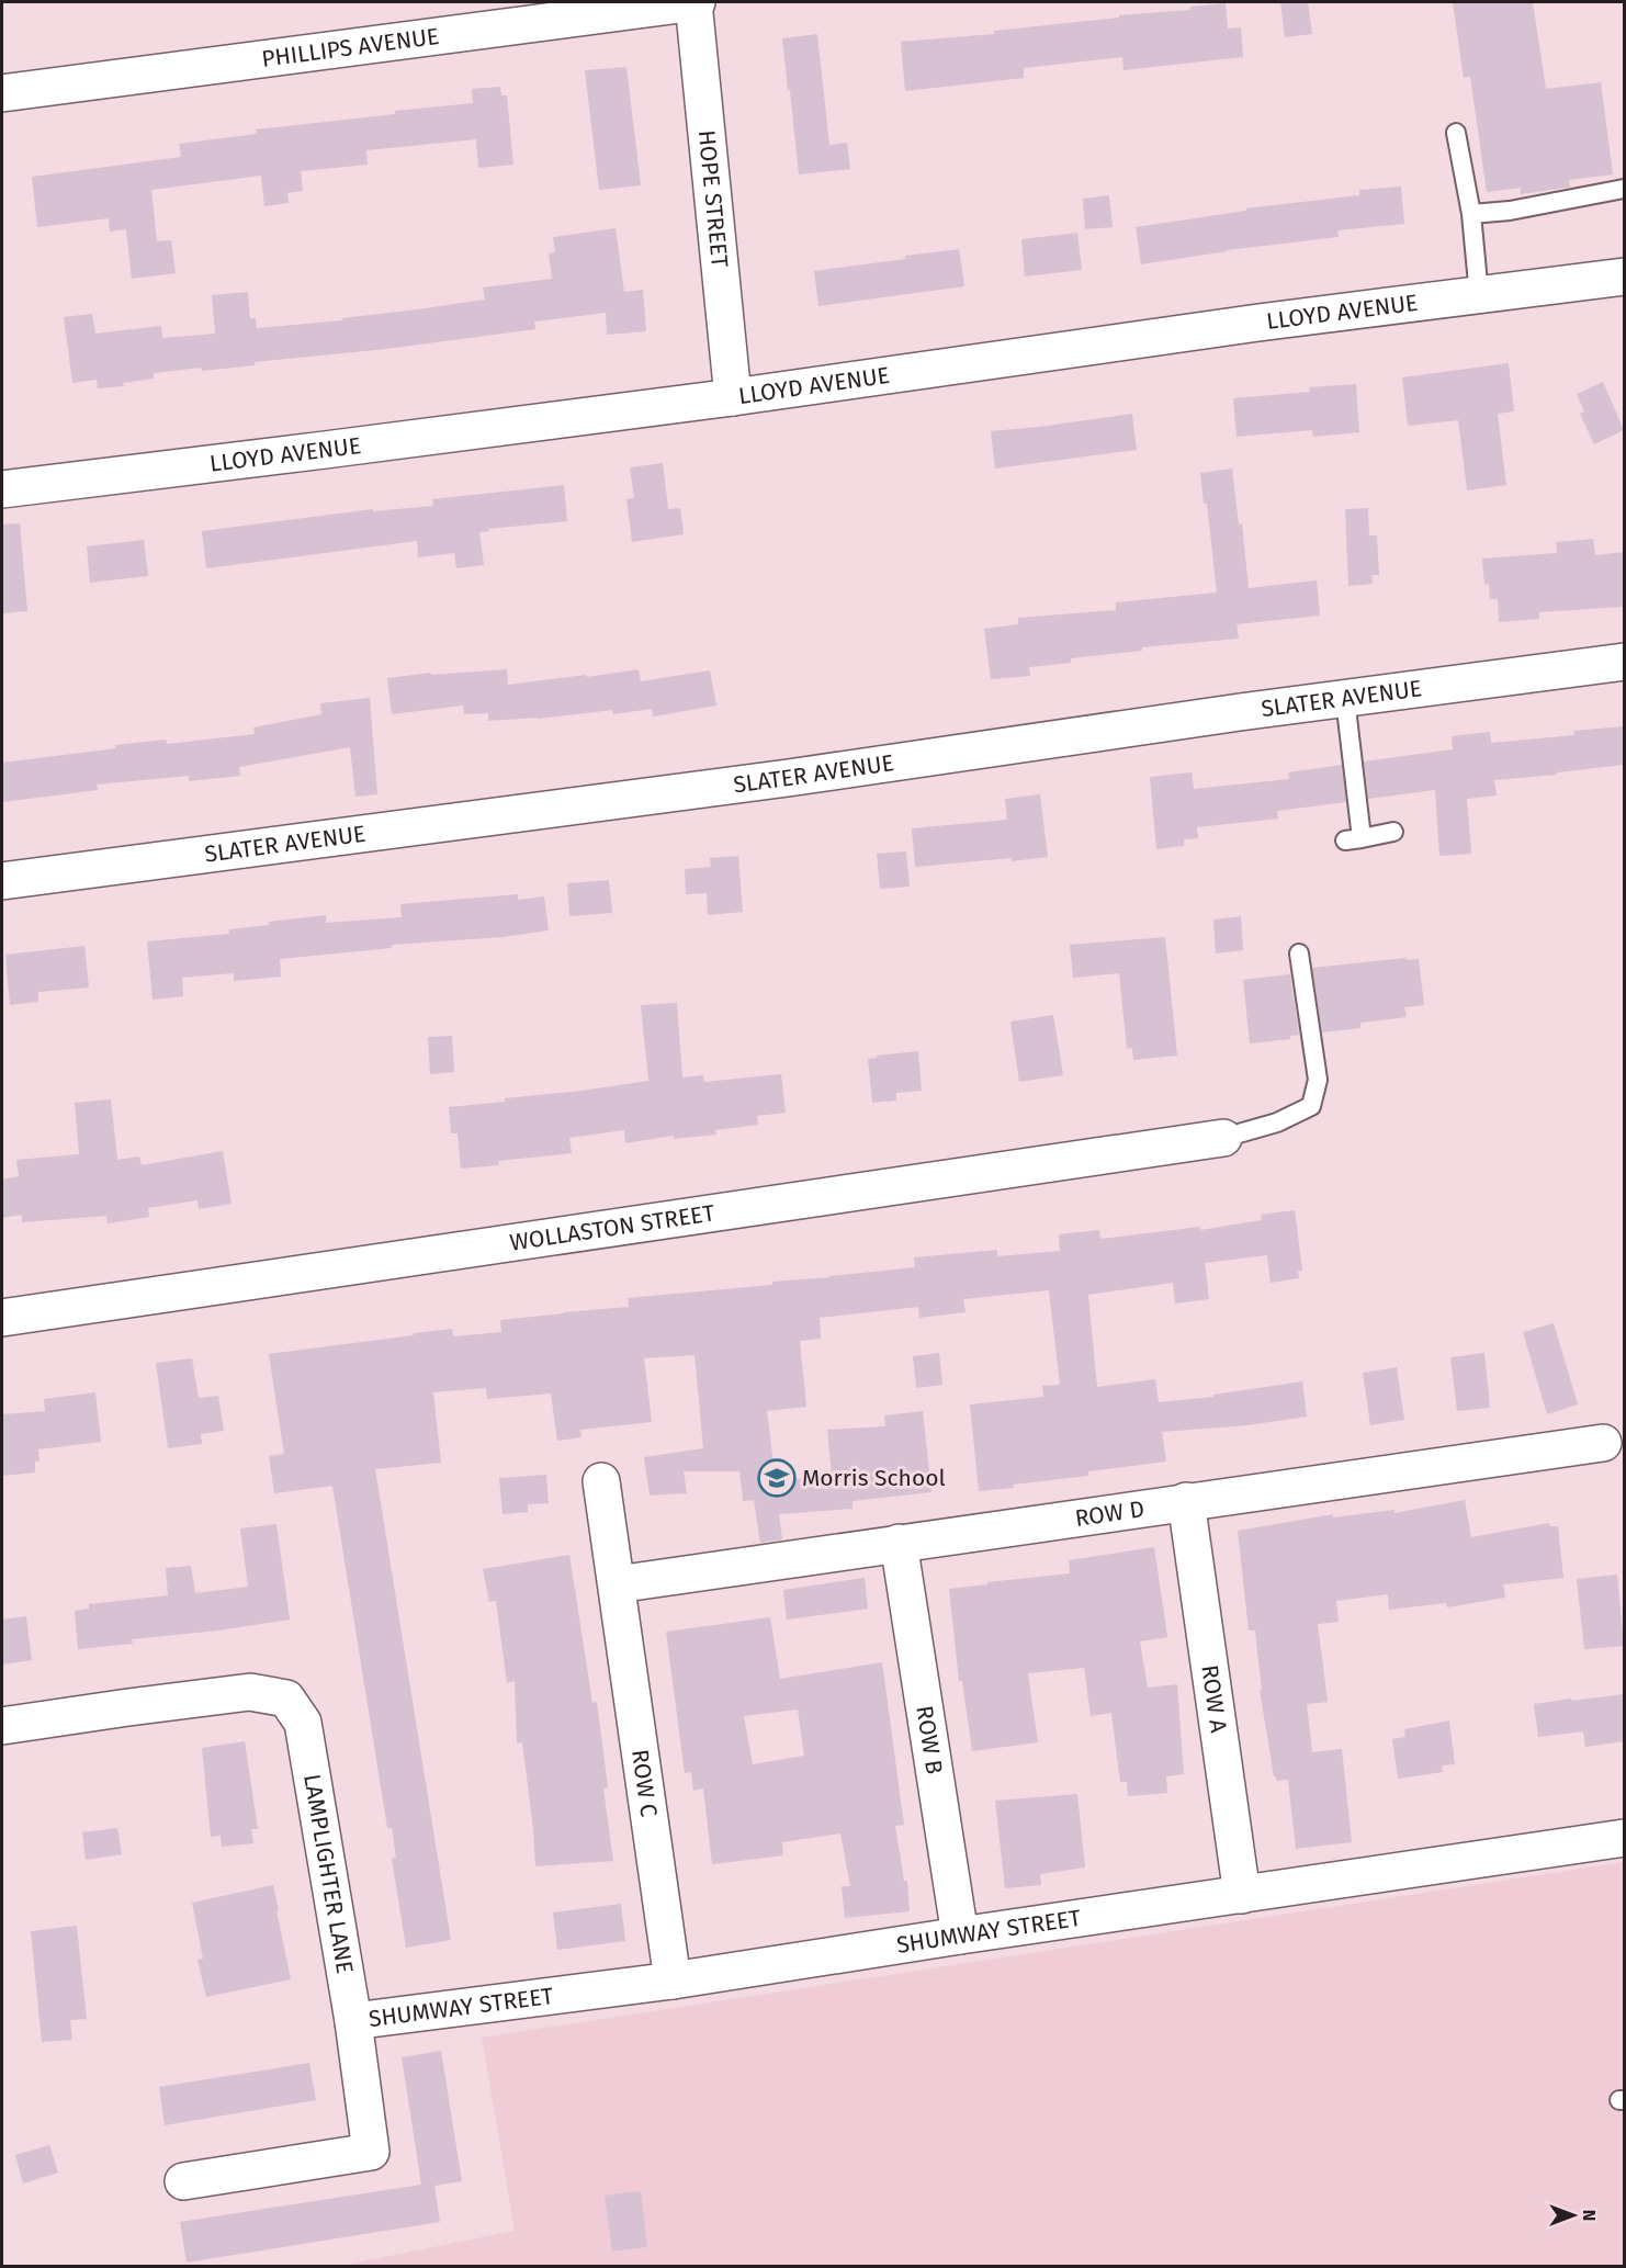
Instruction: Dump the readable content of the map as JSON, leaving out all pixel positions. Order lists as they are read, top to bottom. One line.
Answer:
{"streets":{"street":["PHILLIPS AVENUE","HOPE STREET","LLOYD AVENUE","SLATER AVENUE","WOLLASTON STREET","ROW D","ROW A","ROW B","ROW C","LAMPLIGHTER LANE","SHUMWAY STREET"]},"crossings":[["PHILLIPS AVENUE","HOPE STREET"],["HOPE STREET","LLOYD AVENUE"],["ROW D","ROW A"],["ROW D","ROW B"],["ROW D","ROW C"],["ROW A","SHUMWAY STREET"],["ROW B","SHUMWAY STREET"],["ROW C","SHUMWAY STREET"],["LAMPLIGHTER LANE","SHUMWAY STREET"]],"places":{"school or university":["Morris School"]},"north":"right"}
